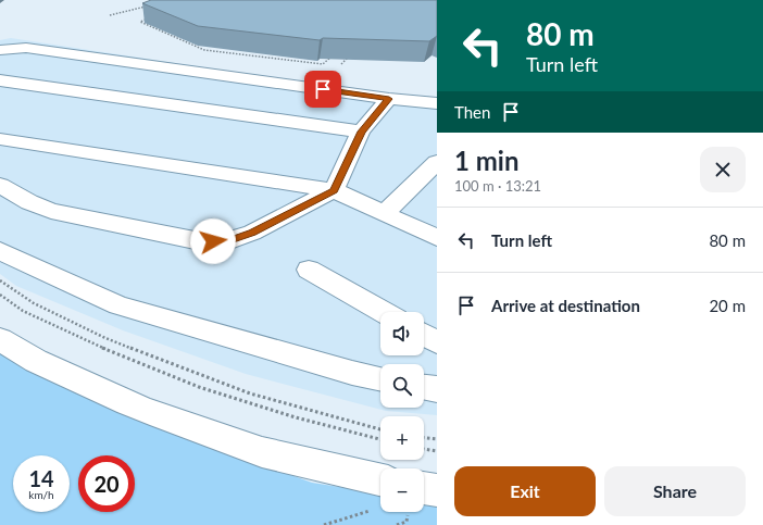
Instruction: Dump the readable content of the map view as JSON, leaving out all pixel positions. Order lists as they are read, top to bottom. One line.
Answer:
{"page":{"turn":["80 m","Turn left"],"then":"Then","heading":["1 min","100 m · 13:21"],"list":[{"name":"Turn left","value":"80 m"},{"name":"Arrive at destination","value":"20 m"}],"map_buttons":["+","−"],"speed":"14 km/h","limit":"20","buttons":["Exit","Share"]}}
